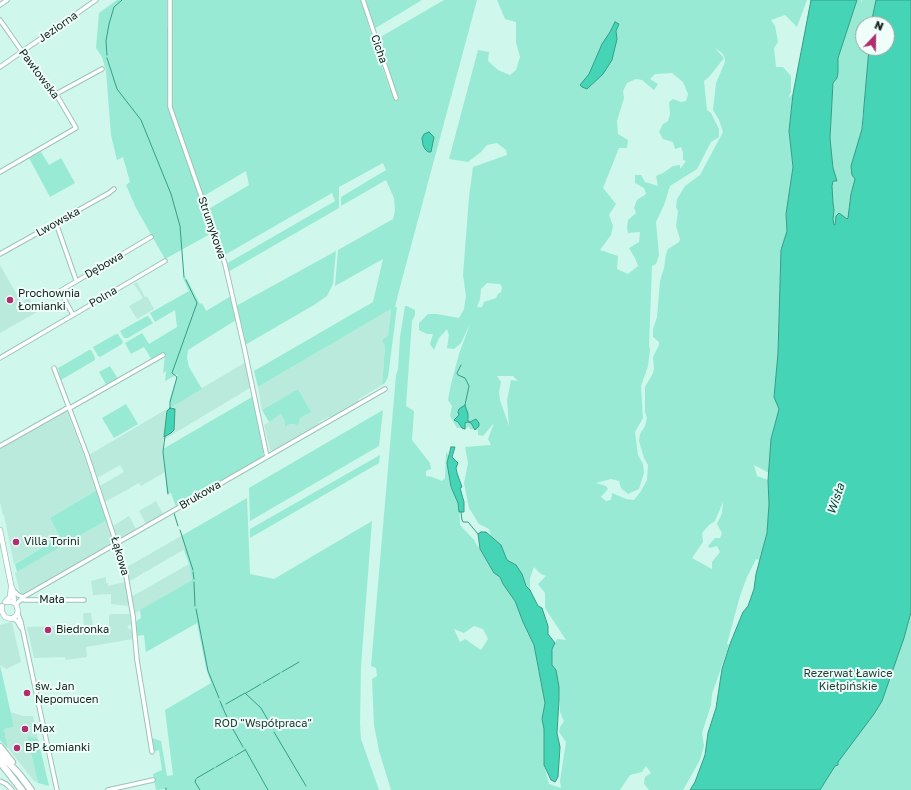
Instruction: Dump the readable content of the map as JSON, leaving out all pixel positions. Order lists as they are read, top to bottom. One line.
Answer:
{"streets":{"street":["Jeziorna","Cicha","Pawłowska","Lwowska","Strumykowa","Dębowa","Polna","Brukowa","Łąkowa","Mała"]},"crossings":[["Jeziorna","Pawłowska"],["Strumykowa","Brukowa"],["Dębowa","Polna"],["Brukowa","Łąkowa"],["Brukowa","Mała"]],"water":["Wisła"],"parks":["Rezerwat Ławice Kiełpińskie","ROD \"Współpraca\""],"places":["Prochownia Łomianki","Villa Torini","Biedronka","św. Jan Nepomucen","Max","BP Łomianki"],"north":"top"}
